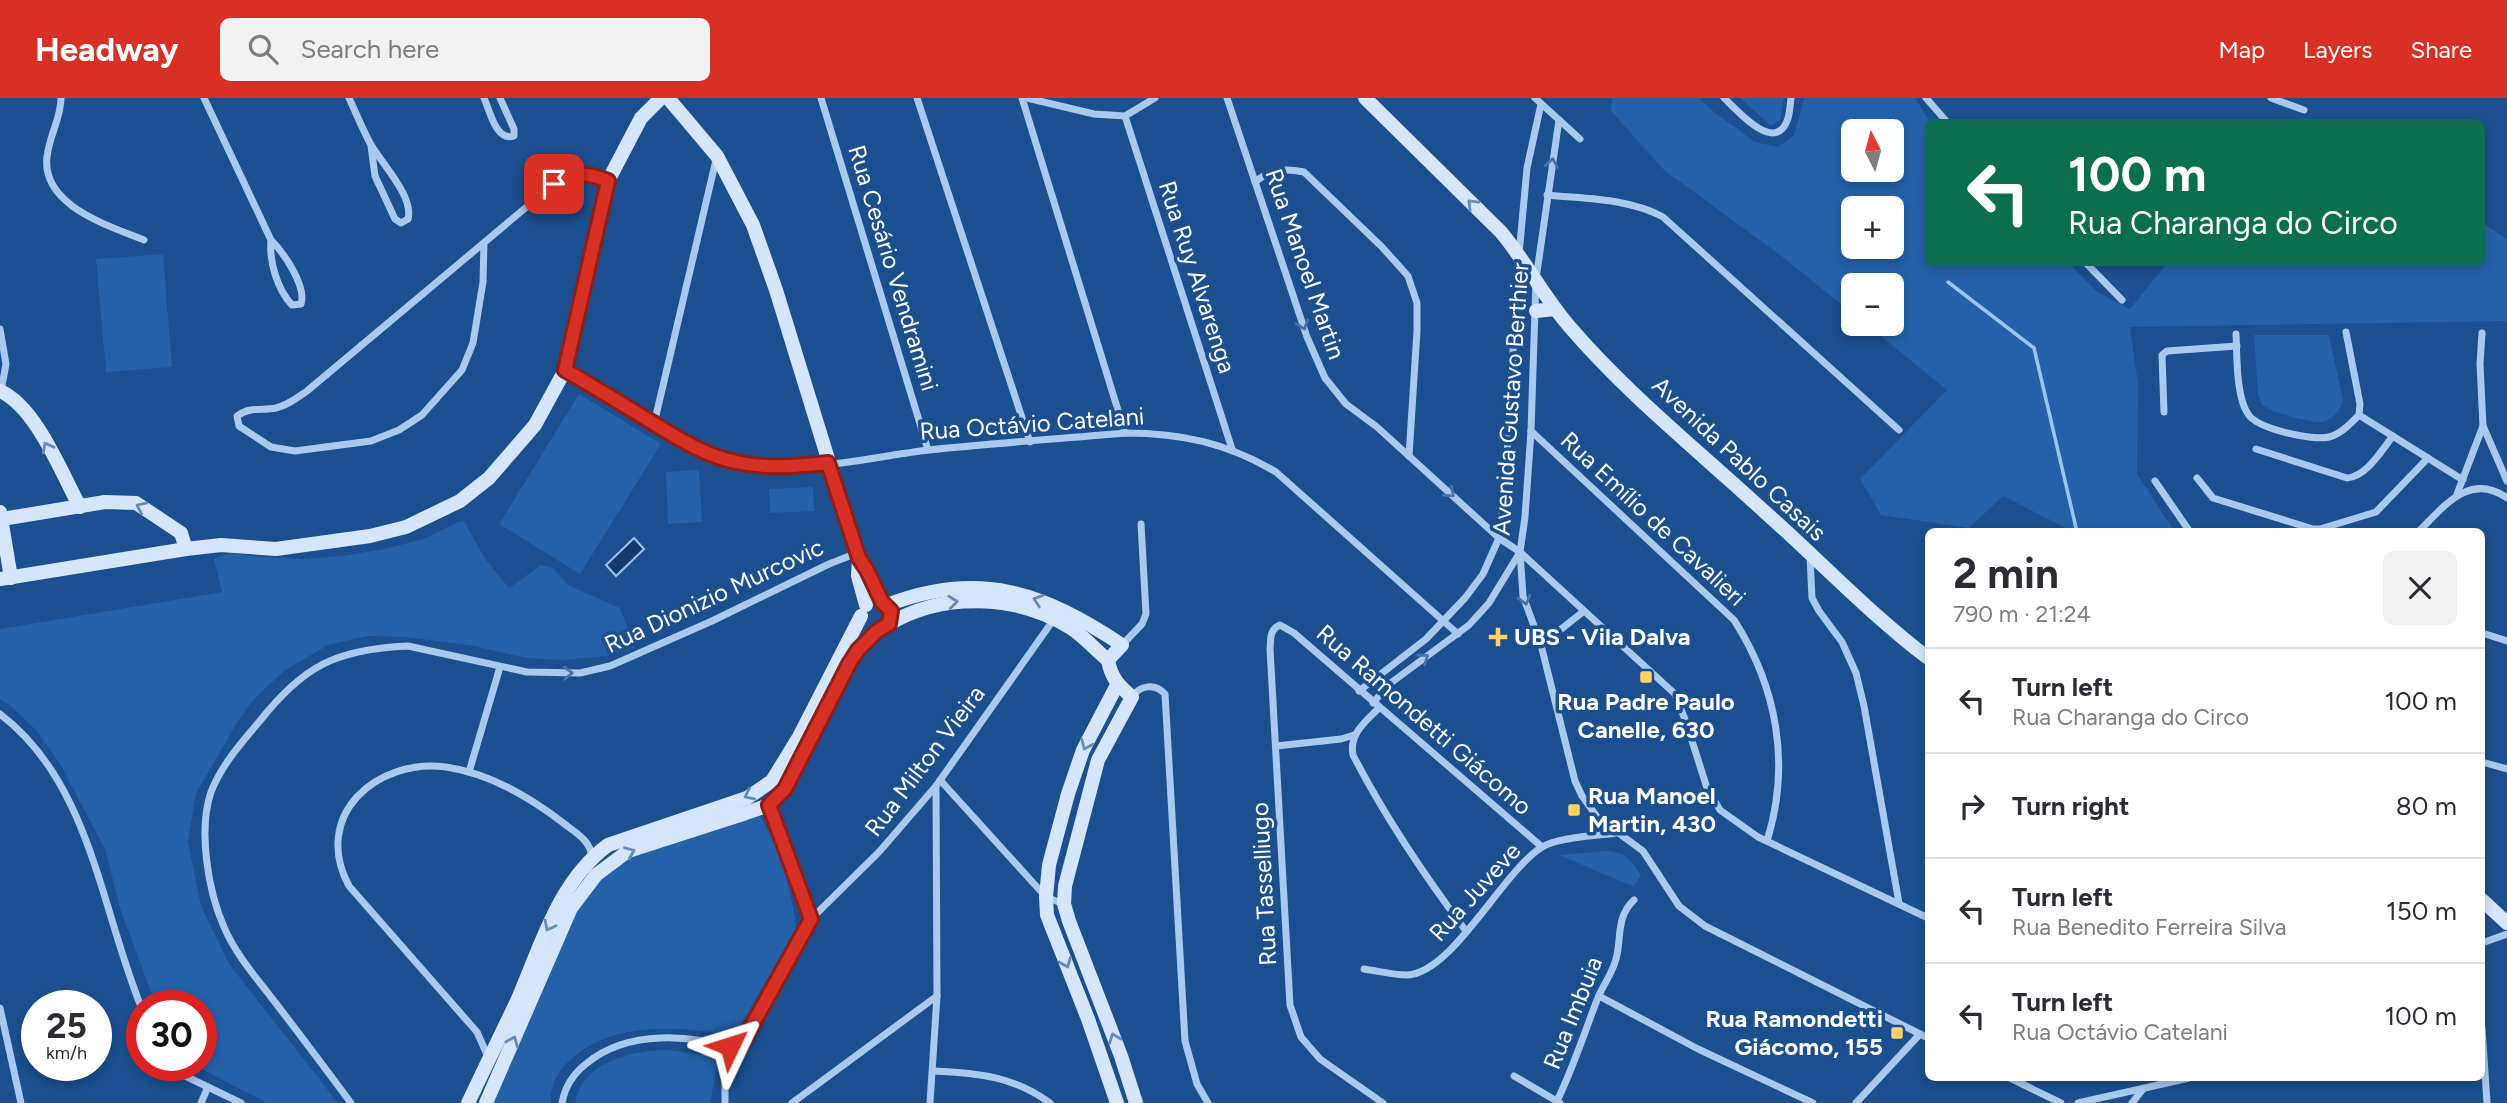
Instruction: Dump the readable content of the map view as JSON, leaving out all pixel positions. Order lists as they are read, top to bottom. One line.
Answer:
{"streets":{"main road":["Avenida Pablo Casais"],"street":["Rua Manoel Martin","Rua Cesário Vendramini","Rua Ruy Alvarenga","Avenida Gustavo Berthier","Rua Octávio Catelani","Rua Emílio de Cavalieri","Rua Dionizio Murcovic","Rua Ramondetti Giácomo","Rua Milton Vieira","Rua Tasselliugo","Rua Juveve","Rua Imbuia"]},"crossings":[["Rua Manoel Martin","Avenida Gustavo Berthier"],["Rua Manoel Martin","Rua Emílio de Cavalieri"],["Rua Cesário Vendramini","Rua Octávio Catelani"],["Rua Ruy Alvarenga","Rua Octávio Catelani"],["Avenida Gustavo Berthier","Rua Octávio Catelani"],["Avenida Gustavo Berthier","Avenida Pablo Casais"],["Avenida Gustavo Berthier","Rua Emílio de Cavalieri"],["Avenida Gustavo Berthier","Rua Ramondetti Giácomo"],["Rua Ramondetti Giácomo","Rua Tasselliugo"],["Rua Ramondetti Giácomo","Rua Juveve"]],"one_way":["Rua Manoel Martin"],"places":{"health":["UBS - Vila Dalva"],"transit":["Rua Padre Paulo Canelle, 630","Rua Manoel Martin, 430","Rua Ramondetti Giácomo, 155"]},"north":"top","page":{"header":"Headway","search":"Search here","nav":["Map","Layers","Share"],"map_buttons":["+","−"],"turn":["100 m","Rua Charanga do Circo"],"heading":["2 min","790 m · 21:24"],"list":[{"name":"Turn left","note":"Rua Charanga do Circo","value":"100 m"},{"name":"Turn right","value":"80 m"},{"name":"Turn left","note":"Rua Benedito Ferreira Silva","value":"150 m"},{"name":"Turn left","note":"Rua Octávio Catelani","value":"100 m"}],"speed":"25 km/h","limit":"30"}}
